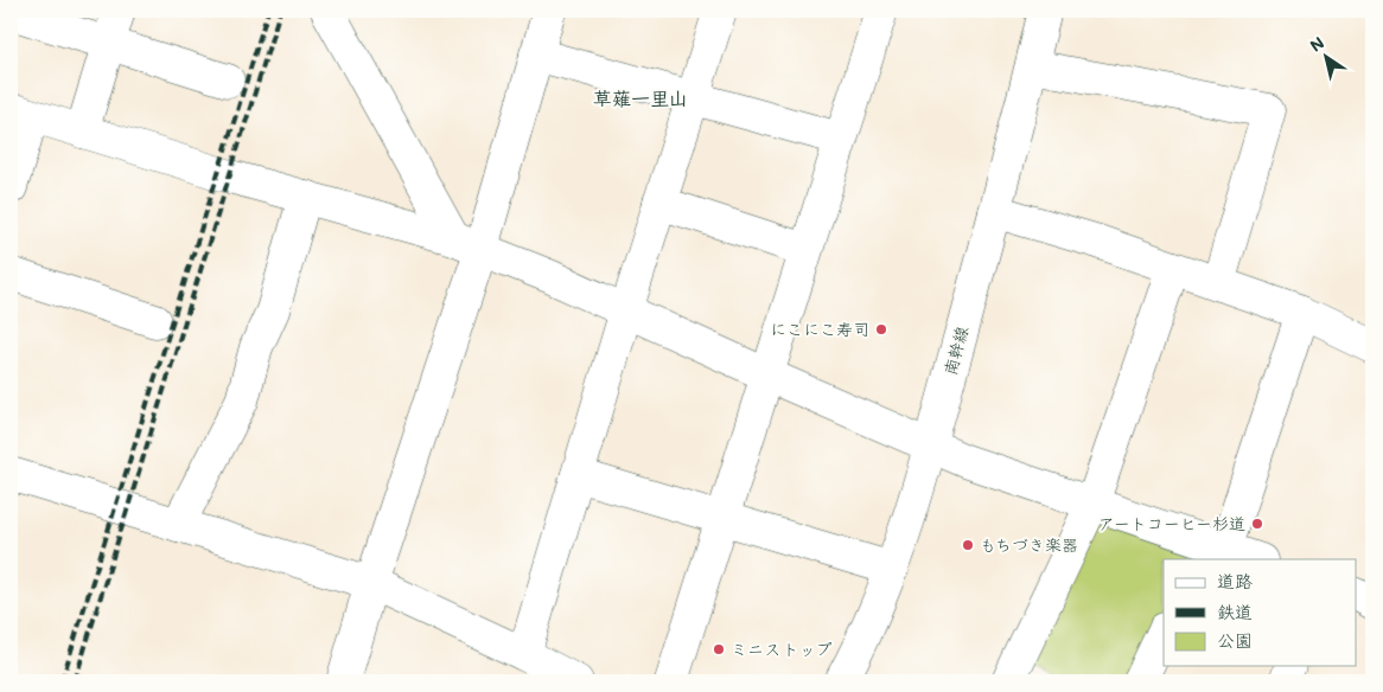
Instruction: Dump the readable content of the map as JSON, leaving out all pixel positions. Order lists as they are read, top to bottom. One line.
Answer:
{"streets":{"street":["南幹線"]},"districts":["草薙一里山"],"places":["にこにこ寿司","アートコーヒー杉道","もちづき楽器","ミニストップ"],"legend":["道路","鉄道","公園"],"north":"top left"}
